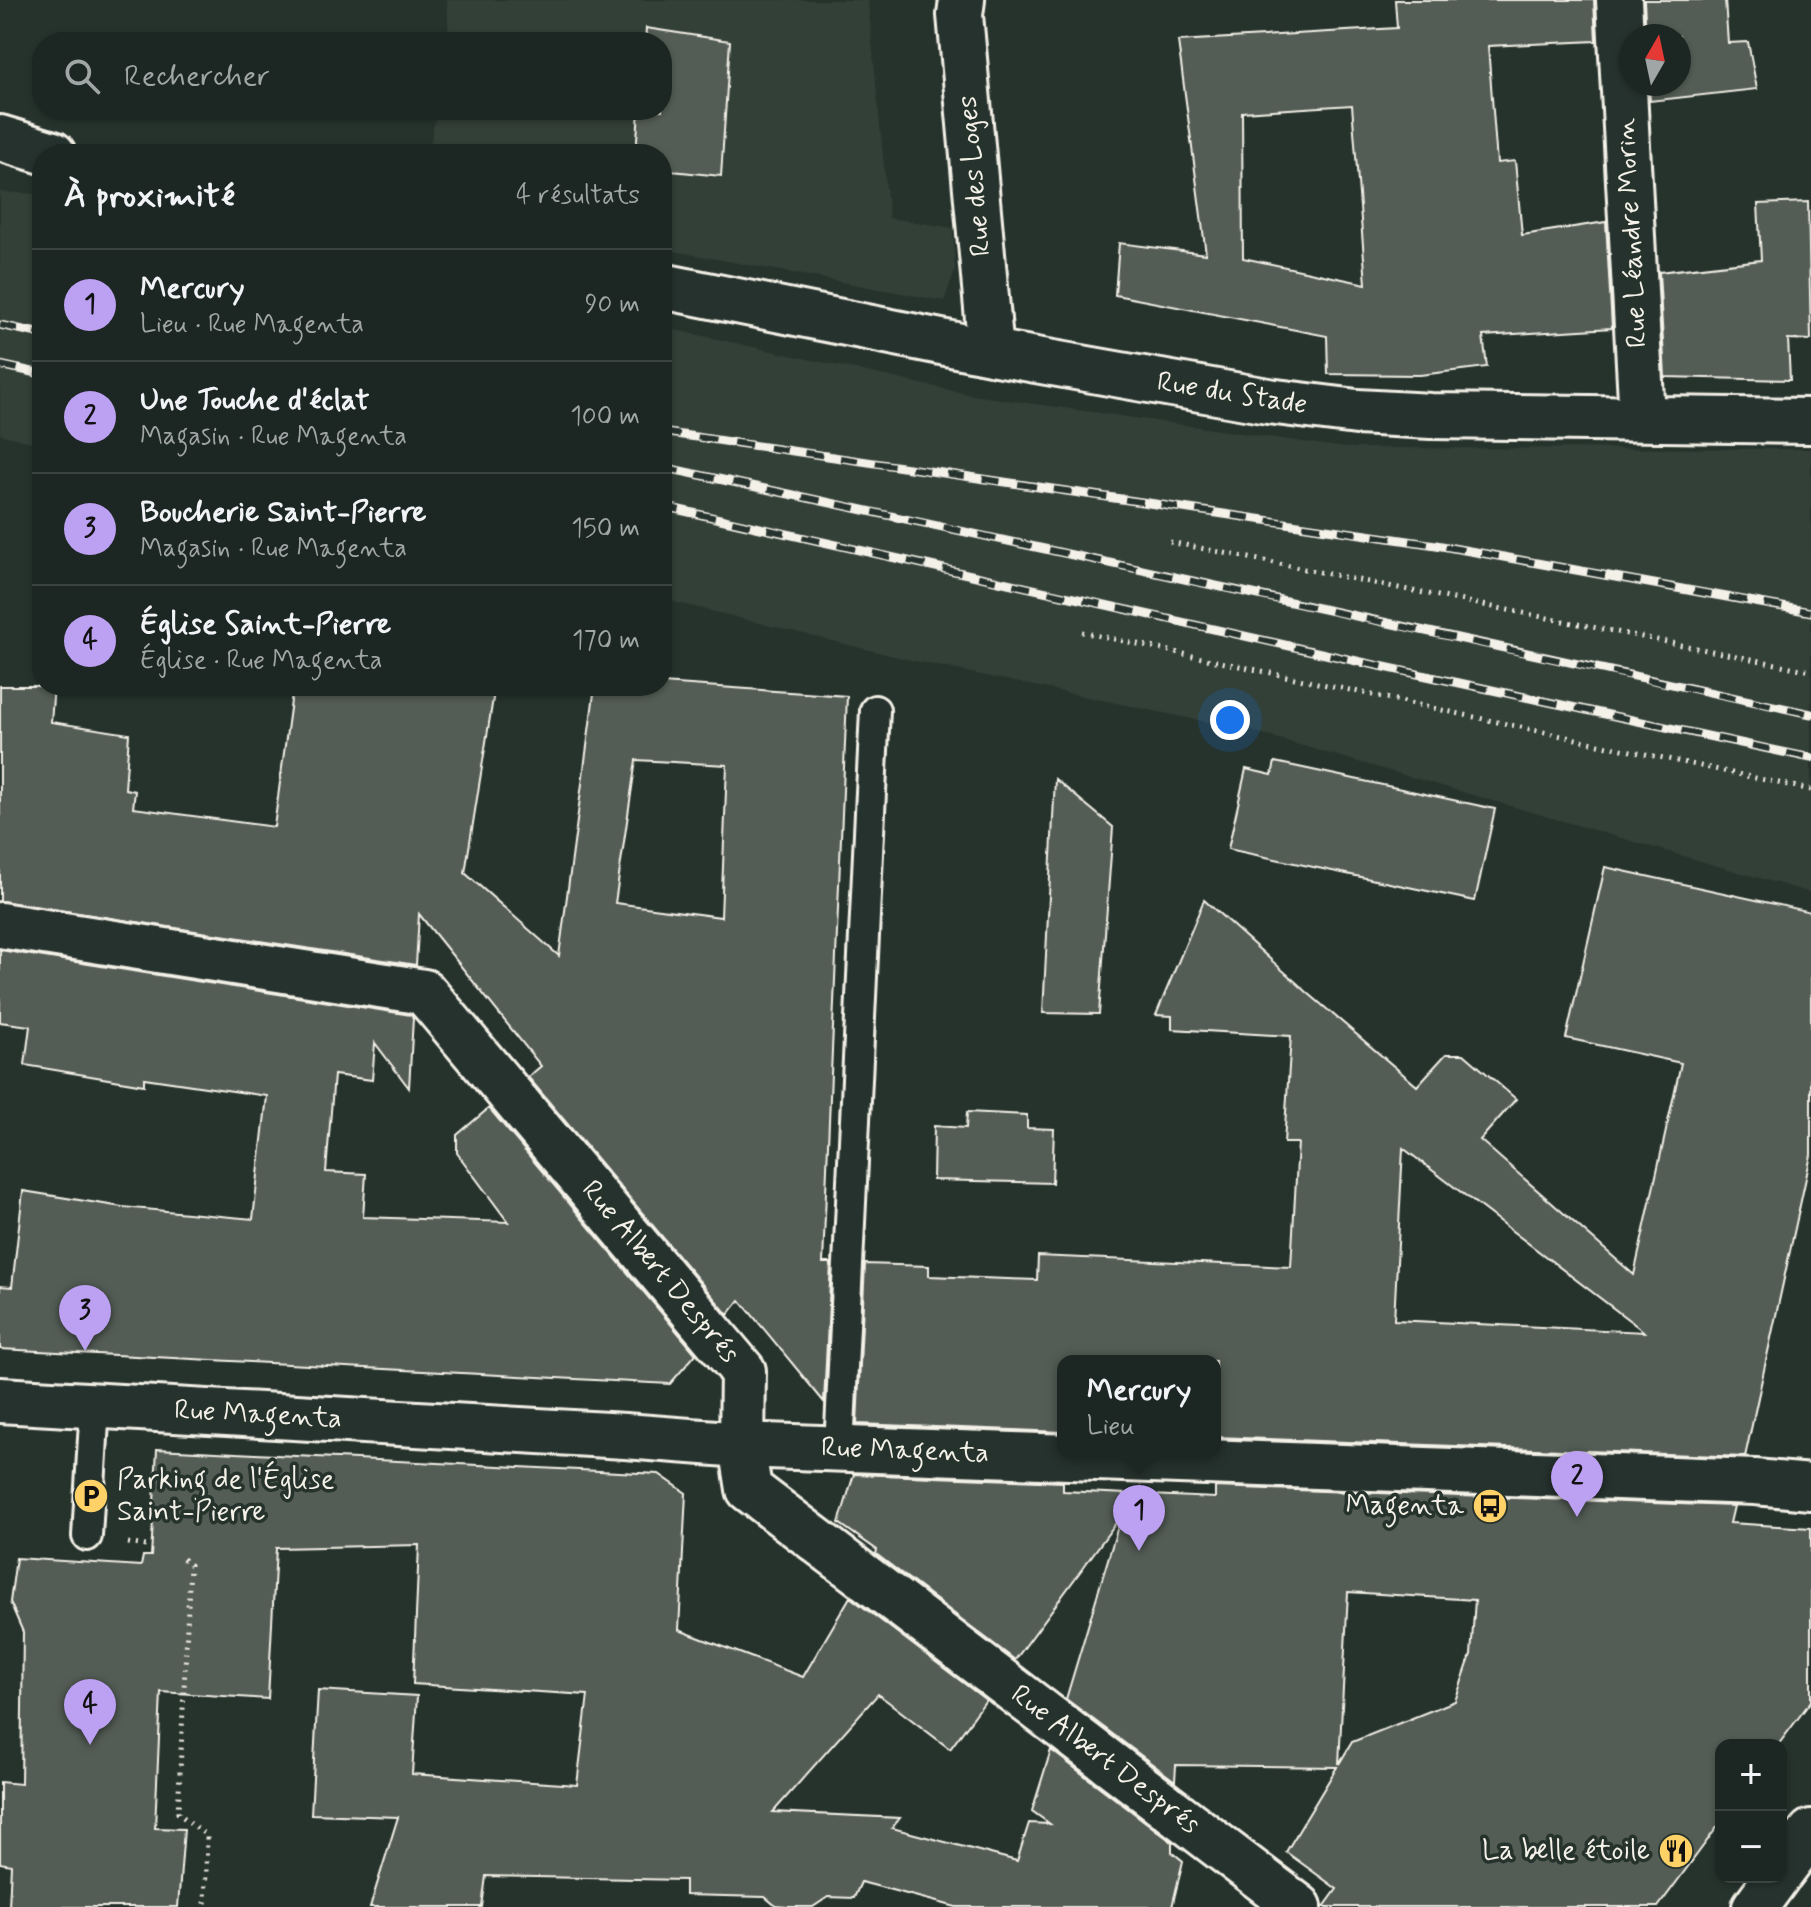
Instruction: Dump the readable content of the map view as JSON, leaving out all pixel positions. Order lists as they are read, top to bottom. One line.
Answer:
{"streets":{"street":["Rue des Loges","Rue Léandre Morin","Rue du Stade","Rue Albert Després","Rue Magenta"]},"crossings":[["Rue des Loges","Rue du Stade"],["Rue Léandre Morin","Rue du Stade"],["Rue Albert Després","Rue Magenta"]],"places":{"parking":["Parking de l'Église Saint-Pierre"],"bus stop":["Magenta"],"restaurant":["La belle étoile"]},"north":"top","page":{"search":"Rechercher","heading":["À proximité","4 résultats"],"list":[{"mark":"1","name":"Mercury","note":"Lieu · Rue Magenta","value":"90 m"},{"mark":"2","name":"Une Touche d'éclat","note":"Magasin · Rue Magenta","value":"100 m"},{"mark":"3","name":"Boucherie Saint-Pierre","note":"Magasin · Rue Magenta","value":"150 m"},{"mark":"4","name":"Église Saint-Pierre","note":"Église · Rue Magenta","value":"170 m"}],"pins":["3","2","1","4"],"popup":["Mercury","Lieu"],"map_buttons":["+","−"]}}
